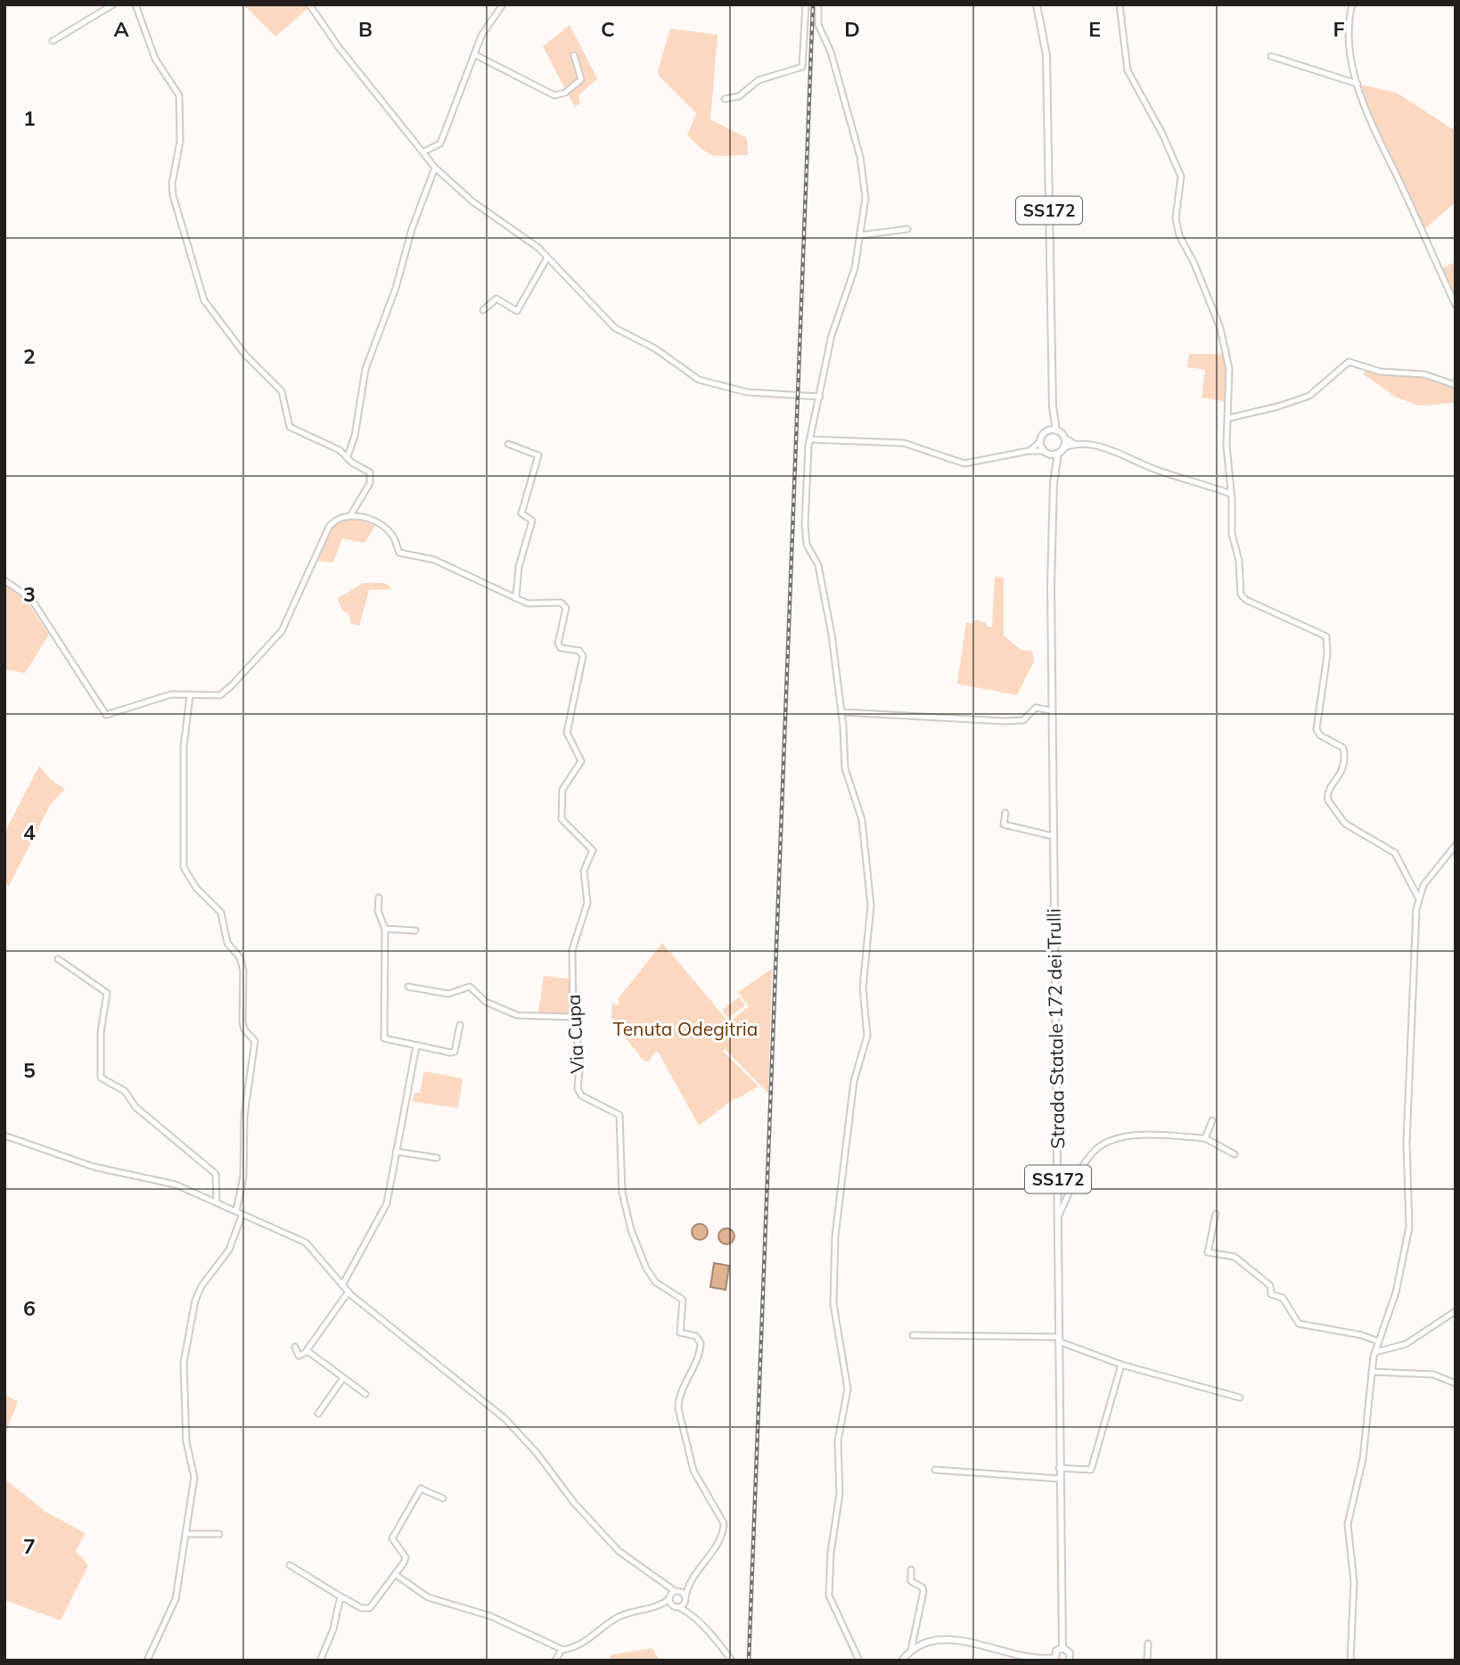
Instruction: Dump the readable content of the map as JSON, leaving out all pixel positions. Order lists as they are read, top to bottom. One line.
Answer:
{"streets":{"main road":["SS172","Strada Statale 172 dei Trulli"],"street":["Via Cupa"]},"parks":["Tenuta Odegitria"],"grid":{"columns":["A","B","C","D","E","F"],"rows":["1","2","3","4","5","6","7"]}}
